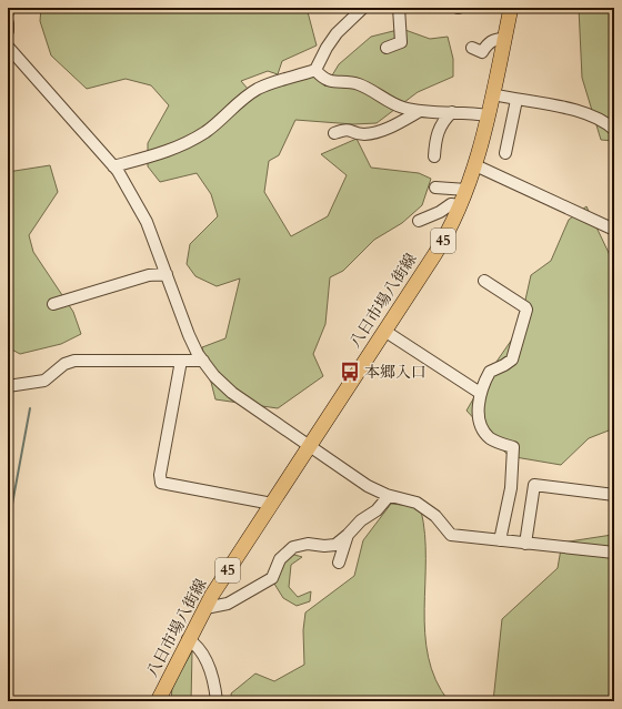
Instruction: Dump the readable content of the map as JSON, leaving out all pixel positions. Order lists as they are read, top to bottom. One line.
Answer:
{"streets":{"main road":["45","八日市場八街線"]},"places":{"bus stop":["本郷入口"]}}
